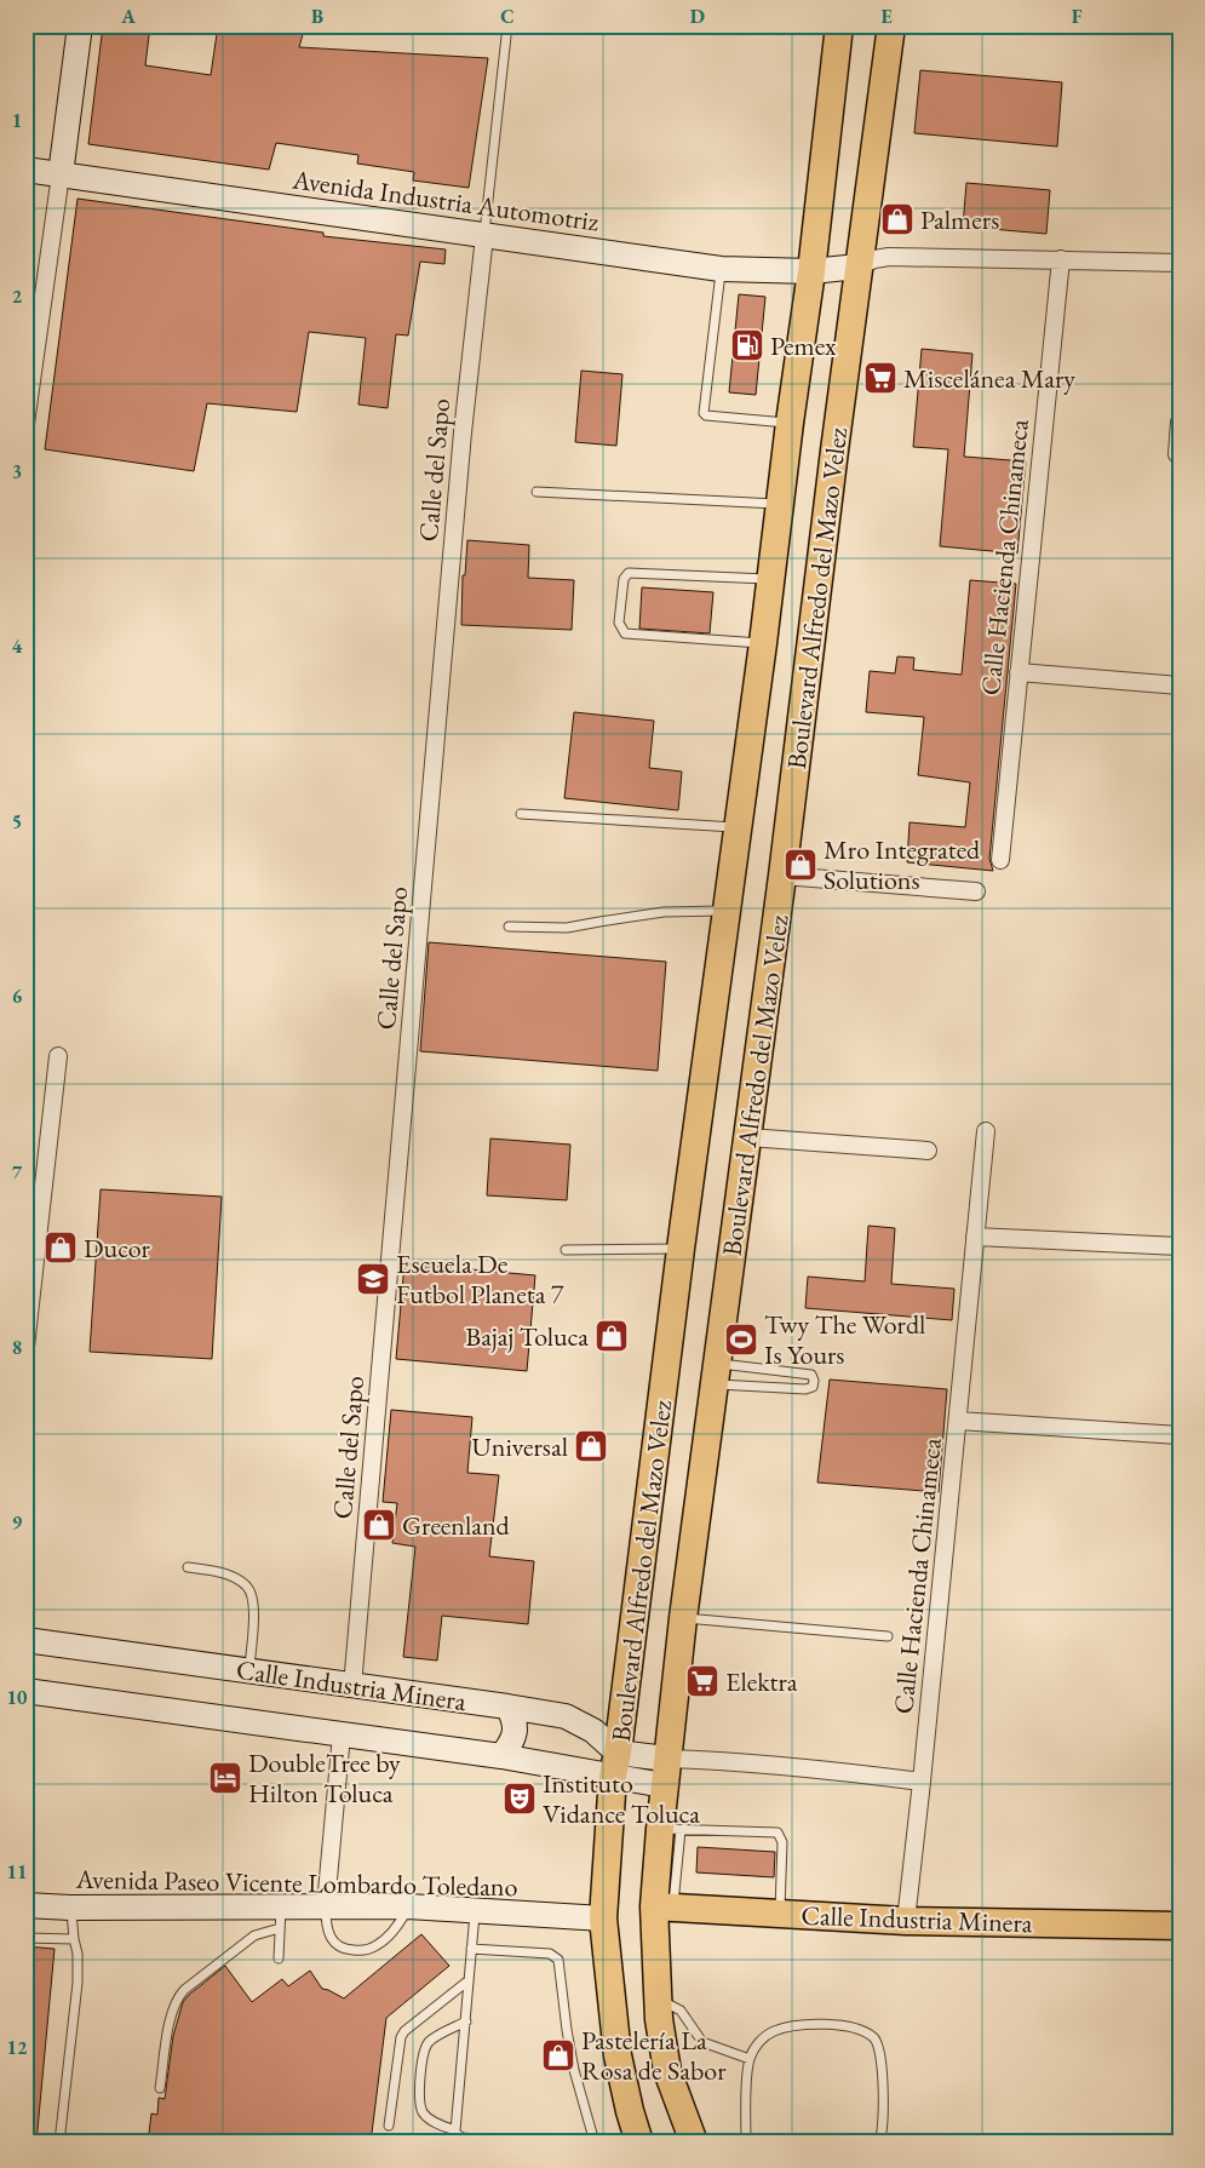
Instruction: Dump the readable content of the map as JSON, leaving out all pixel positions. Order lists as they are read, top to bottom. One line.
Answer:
{"streets":{"main road":["Avenida Industria Automotriz","Boulevard Alfredo del Mazo Velez","Calle Industria Minera","Avenida Paseo Vicente Lombardo Toledano"],"street":["Calle del Sapo","Calle Hacienda Chinameca"]},"crossings":[["Avenida Industria Automotriz","Calle del Sapo"],["Avenida Industria Automotriz","Boulevard Alfredo del Mazo Velez"],["Calle del Sapo","Calle Industria Minera"],["Calle Hacienda Chinameca","Calle Industria Minera"],["Boulevard Alfredo del Mazo Velez","Calle Industria Minera"],["Boulevard Alfredo del Mazo Velez","Avenida Paseo Vicente Lombardo Toledano"]],"places":{"shop":["Palmers","Mro Integrated Solutions","Ducor","Bajaj Toluca","Universal","Greenland","Pastelería La Rosa de Sabor"],"fuel station":["Pemex"],"supermarket":["Miscelánea Mary","Elektra"],"school or university":["Escuela De Futbol Planeta 7"],"sports":["Twy The Wordl Is Yours"],"hotel":["DoubleTree by Hilton Toluca"],"theatre":["Instituto Vidance Toluca"]},"grid":{"columns":["A","B","C","D","E","F"],"rows":["1","2","3","4","5","6","7","8","9","10","11","12"]}}
